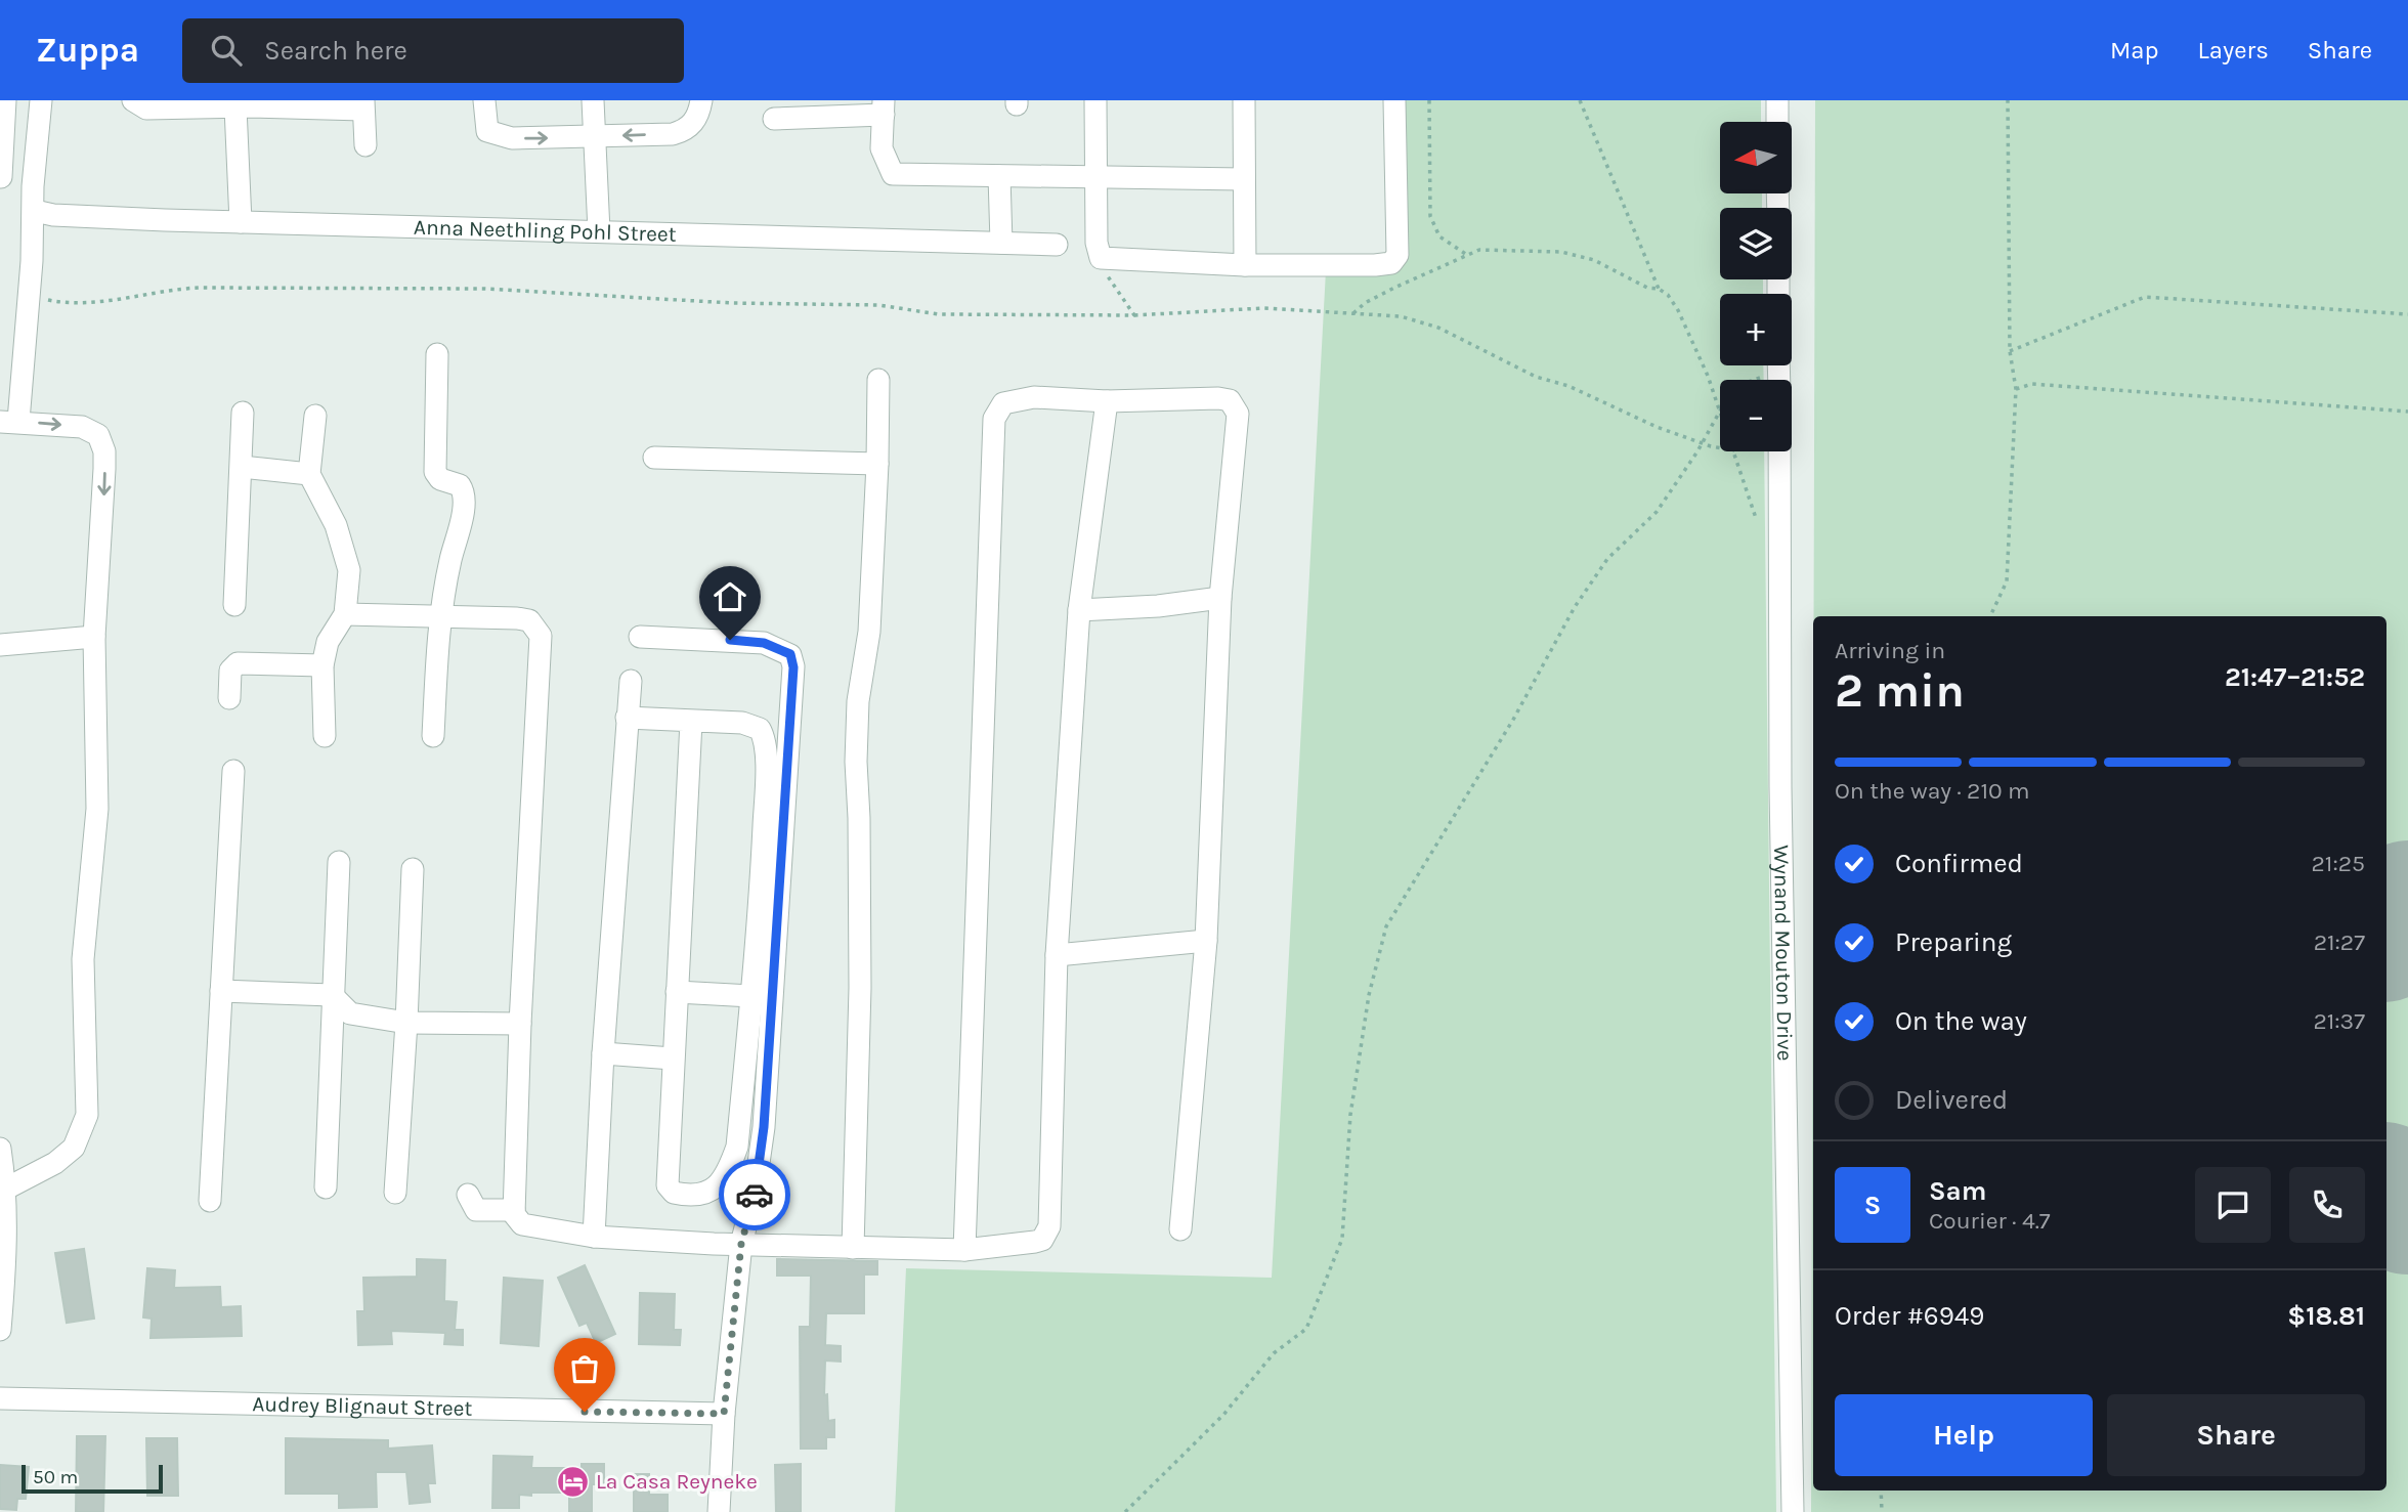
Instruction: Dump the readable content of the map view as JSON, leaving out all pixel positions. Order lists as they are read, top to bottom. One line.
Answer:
{"streets":{"street":["Anna Neethling Pohl Street","Wynand Mouton Drive","Audrey Blignaut Street"]},"places":{"hotel":["La Casa Reyneke"]},"scale_bar":"50 m","north":"left","page":{"header":"Zuppa","search":"Search here","nav":["Map","Layers","Share"],"map_buttons":["+","−"],"heading":["2 min","Arriving in","21:47–21:52"],"panel":["Sam","Courier · 4.7","Order #6949","$18.81"],"bar":"On the way · 210 m","list":[["Confirmed","21:25"],["Preparing","21:27"],["On the way","21:37"],"Delivered"],"round":"S","buttons":["Help","Share"],"scale":"50 m"}}
